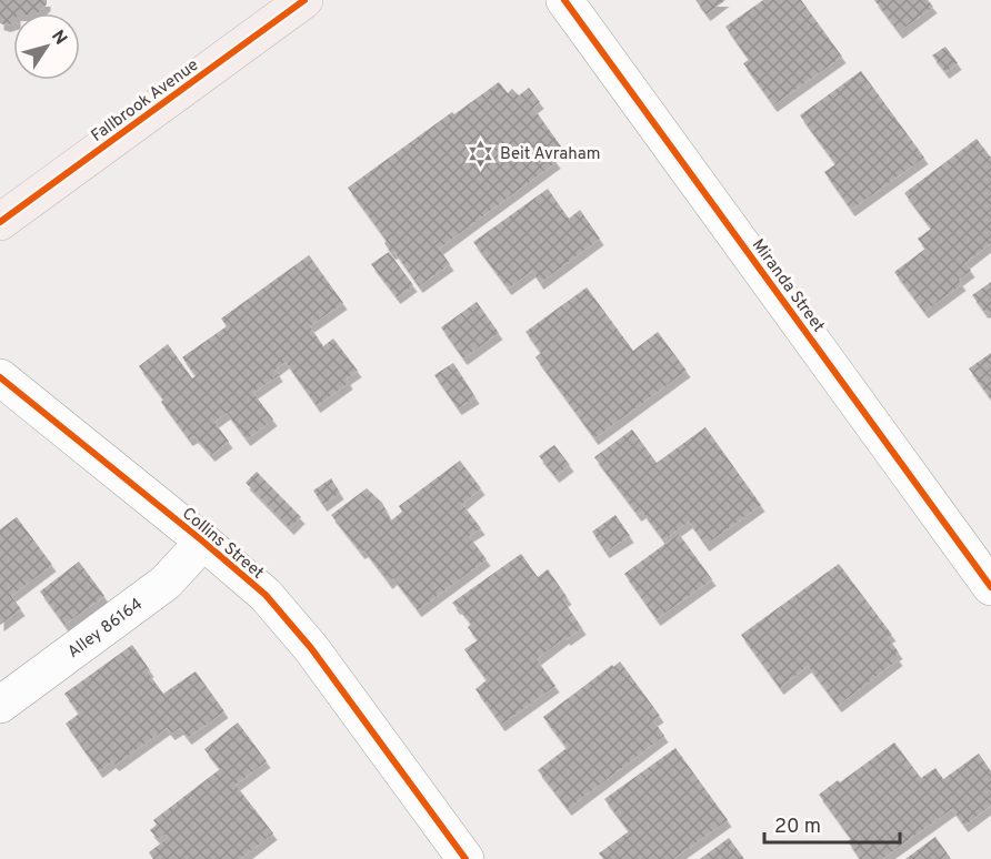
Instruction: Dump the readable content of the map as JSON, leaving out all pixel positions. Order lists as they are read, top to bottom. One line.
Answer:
{"streets":{"main road":["Fallbrook Avenue"],"street":["Miranda Street","Collins Street","Alley 86164"]},"crossings":[["Collins Street","Alley 86164"]],"places":{"synagogue":["Beit Avraham"]},"scale_bar":"20 m","north":"top right"}
